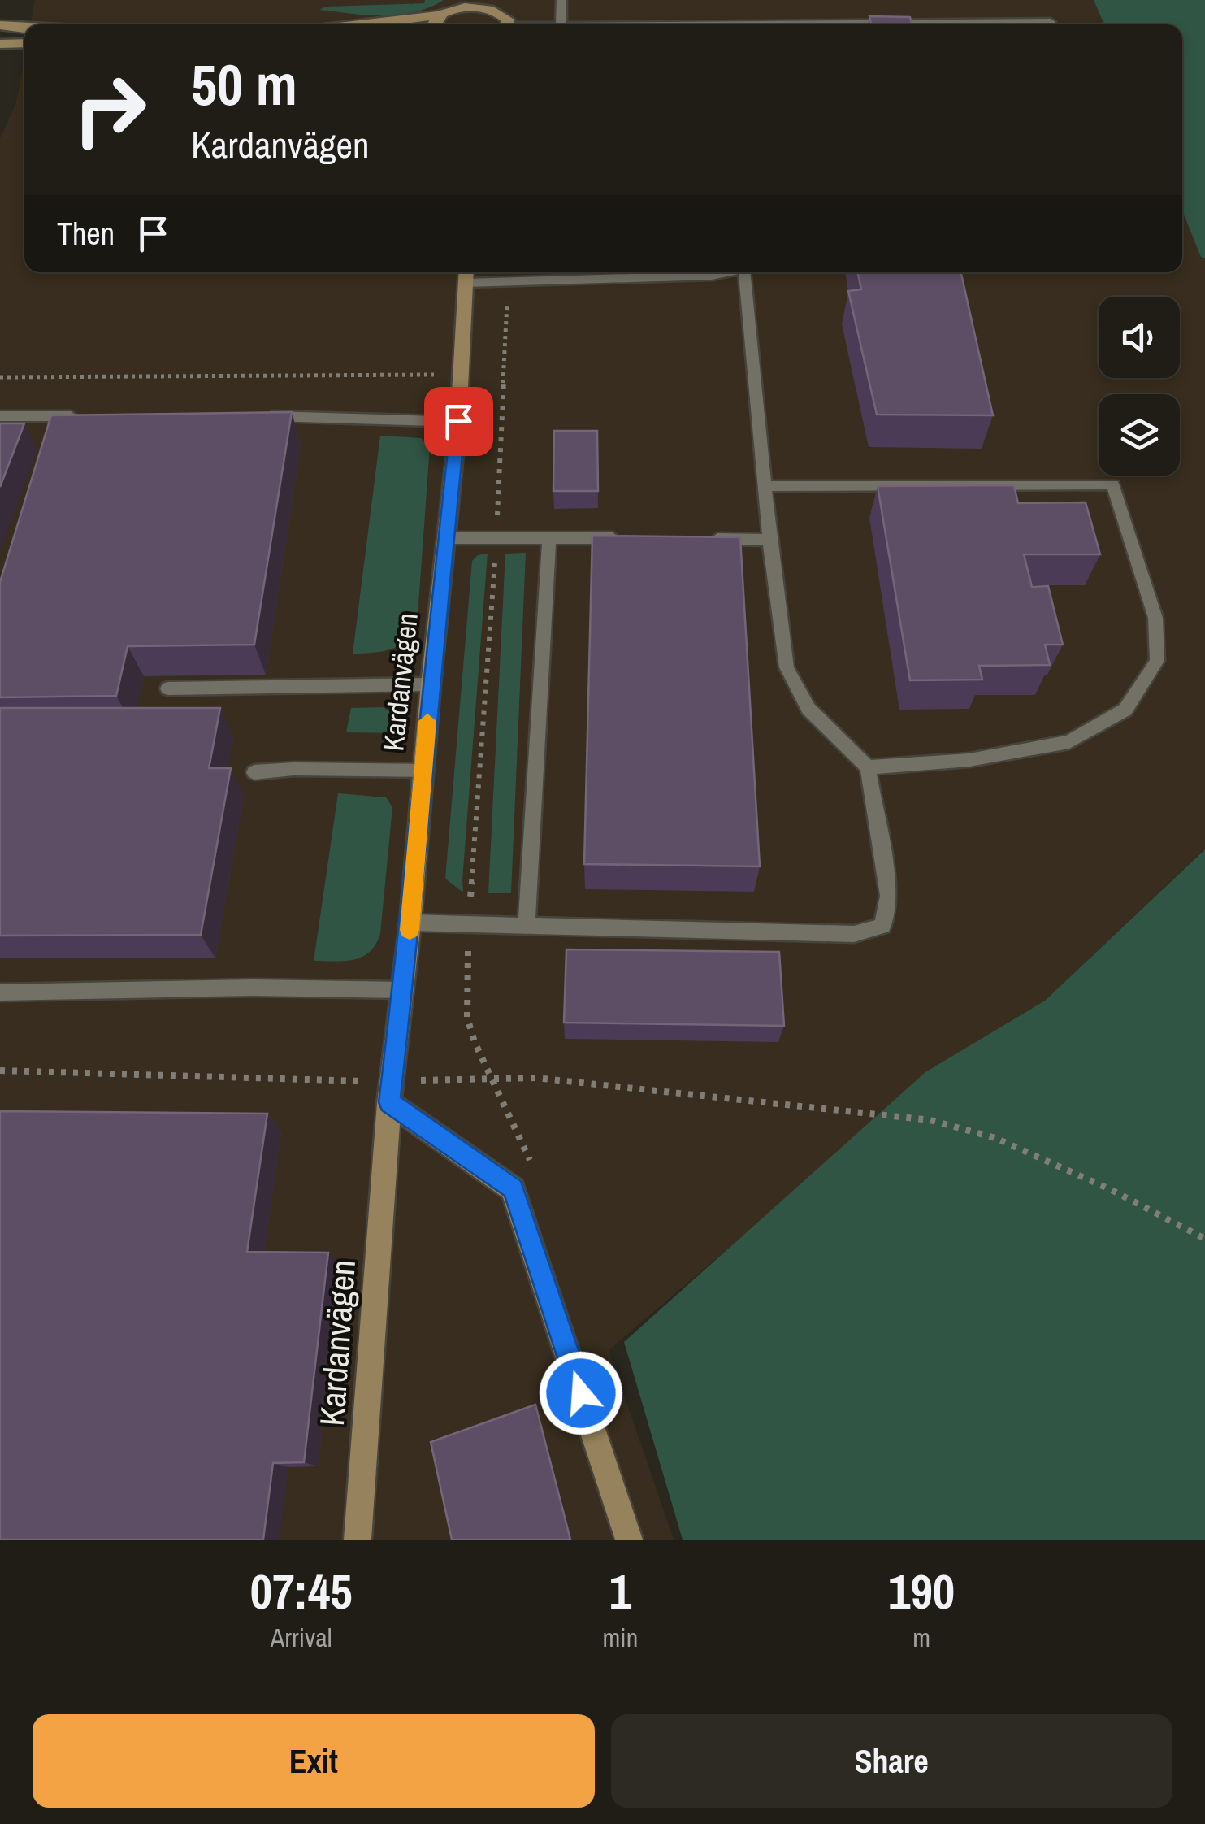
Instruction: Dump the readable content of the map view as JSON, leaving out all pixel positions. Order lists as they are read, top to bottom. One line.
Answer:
{"streets":{"street":["Kardanvägen"]},"page":{"turn":["50 m","Kardanvägen"],"then":"Then","eta":["07:45","Arrival","1","min","190","m"],"buttons":["Exit","Share"]}}
